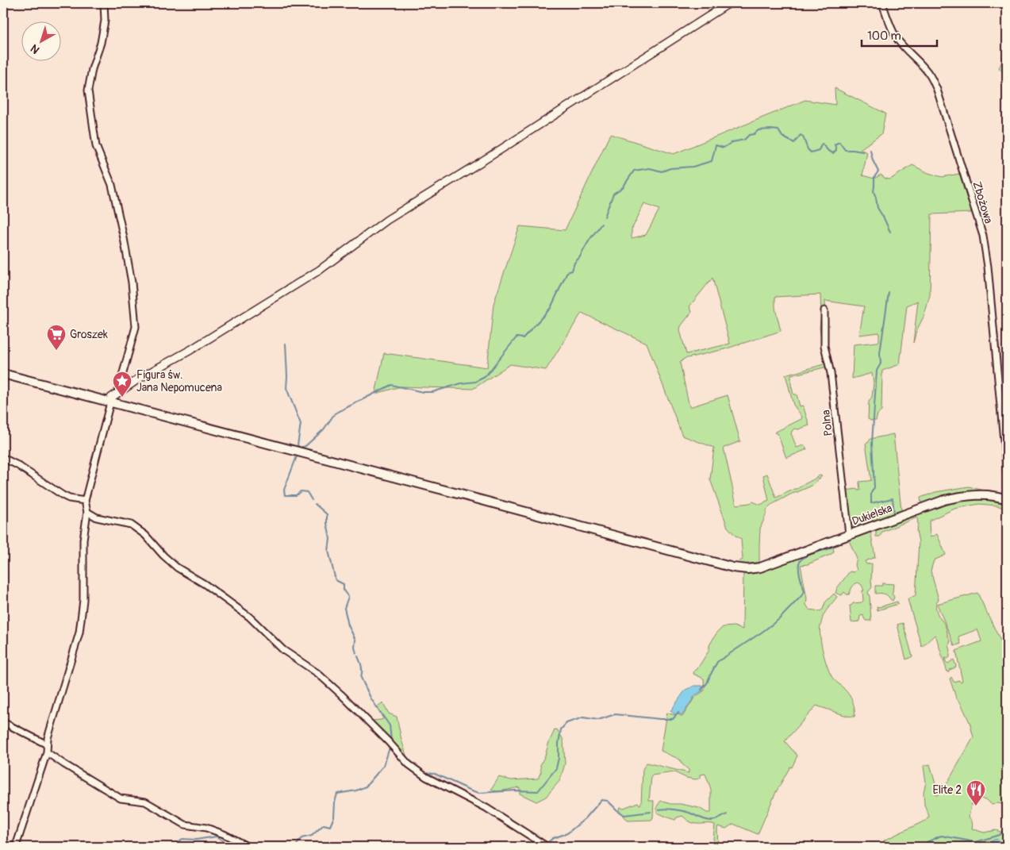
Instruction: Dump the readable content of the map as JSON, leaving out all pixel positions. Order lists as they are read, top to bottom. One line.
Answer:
{"streets":{"main road":["Dukielska"],"street":["Zbożowa","Polna"]},"crossings":[["Polna","Dukielska"]],"places":{"supermarket":["Groszek"],"place":["Figura św. Jana Nepomucena"],"restaurant":["Elite 2"]},"scale_bar":"100 m","north":"bottom left"}
